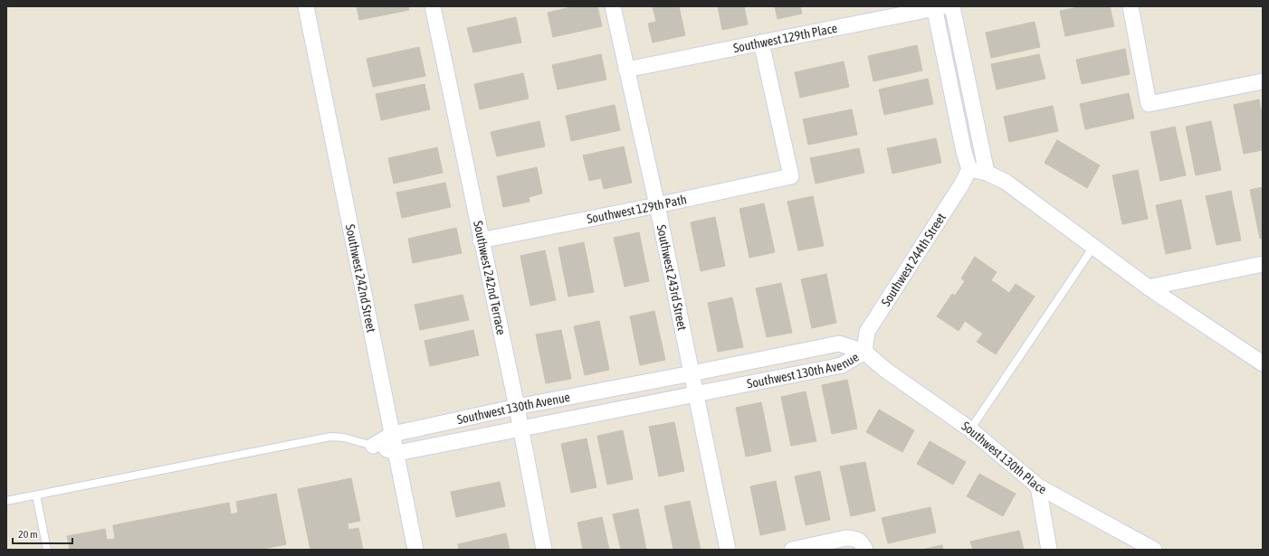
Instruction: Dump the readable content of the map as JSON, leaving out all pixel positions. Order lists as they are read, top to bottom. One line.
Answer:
{"streets":{"street":["Southwest 129th Place","Southwest 129th Path","Southwest 244th Street","Southwest 242nd Street","Southwest 242nd Terrace","Southwest 243rd Street","Southwest 130th Avenue","Southwest 130th Place"]},"crossings":[["Southwest 129th Place","Southwest 129th Path"],["Southwest 129th Place","Southwest 243rd Street"],["Southwest 129th Path","Southwest 242nd Terrace"],["Southwest 129th Path","Southwest 243rd Street"],["Southwest 244th Street","Southwest 130th Avenue"],["Southwest 244th Street","Southwest 130th Place"],["Southwest 242nd Street","Southwest 130th Avenue"],["Southwest 242nd Terrace","Southwest 130th Avenue"],["Southwest 243rd Street","Southwest 130th Avenue"],["Southwest 130th Avenue","Southwest 130th Place"]],"scale_bar":"20 m"}
